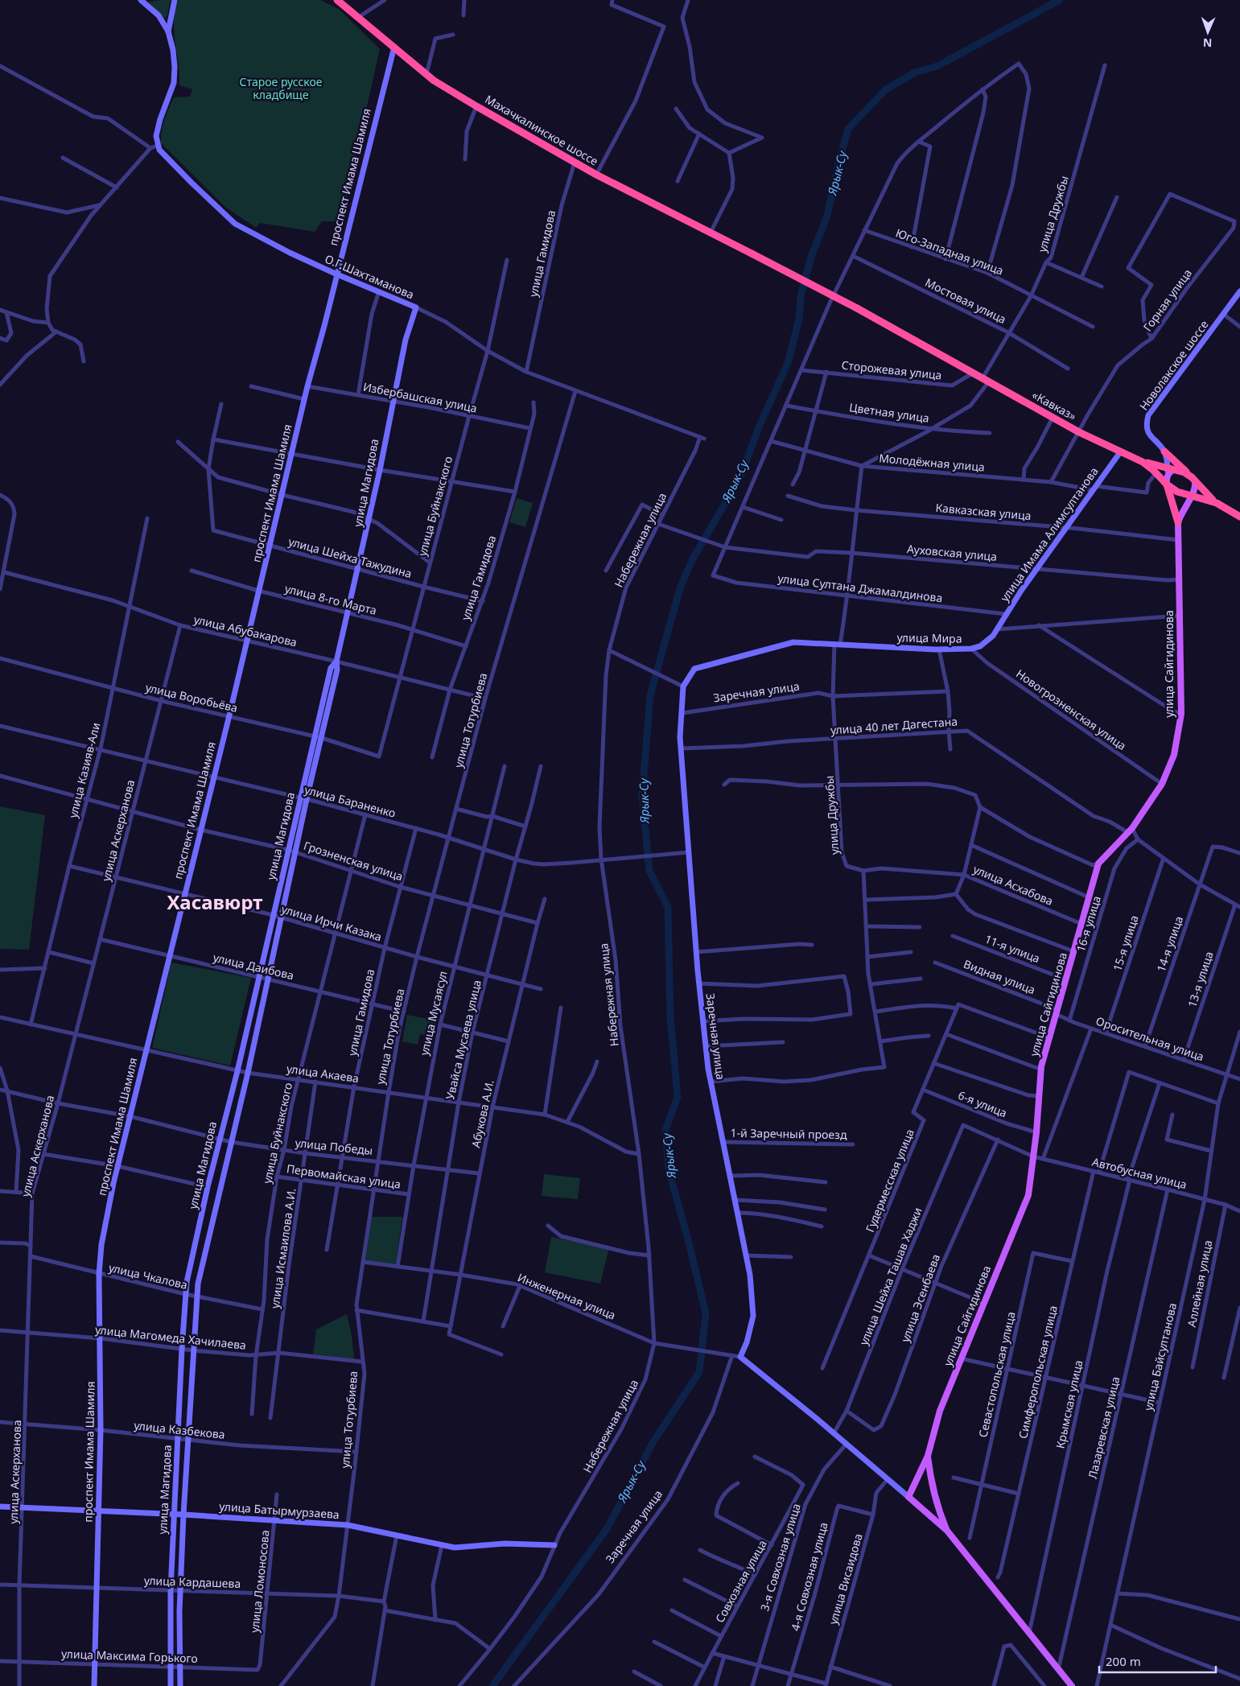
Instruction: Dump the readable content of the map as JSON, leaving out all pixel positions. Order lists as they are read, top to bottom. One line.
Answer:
{"streets":{"highway":["Махачкалинское шоссе","«Кавказ»"],"main road":["проспект Имама Шамиля","О.Г.Шахтаманова","Новолакское шоссе","улица Магидова","улица Имама Алимсултанова","улица Мира","улица Сайгидинова","Заречная улица","улица Батырмурзаева"],"street":["улица Дружбы","Юго-Западная улица","улица Гамидова","Горная улица","Мостовая улица","Сторожевая улица","Избербашская улица","Цветная улица","Молодёжная улица","улица Буйнакского","Кавказская улица","Набережная улица","Ауховская улица","улица Шейха Тажудина","улица Султана Джамалдинова","улица 8-го Марта","улица Абубакарова","улица Воробьёва","Новогрозненская улица","улица Тотурбиева","улица 40 лет Дагестана","улица Казияв-Али","улица Бараненко","улица Аскерханова","Грозненская улица","улица Асхабова","улица Ирчи Казака","16-я улица","15-я улица","14-я улица","11-я улица","улица Даибова","Видная улица","13-я улица","улица Мусаясул","Оросительная улица","Увайса Мусаева улица","улица Акаева","6-я улица","Абукова А.И.","1-й Заречный проезд","улица Победы","Автобусная улица","Первомайская улица","Гудермесская улица","улица Исмаилова А.И.","улица Чкалова","улица Шейха Ташав Хаджи","Аллейная улица","Инженерная улица","улица Эсенбаева","улица Магомеда Хачилаева","улица Байсултанова","Симферопольская улица","Севастопольская улица","Крымская улица","Лазаревская улица","улица Казбекова","3-я Совхозная улица","4-я Совхозная улица","улица Висаидова","улица Ломоносова","Совхозная улица","улица Кардашева","улица Максима Горького"]},"crossings":[["Махачкалинское шоссе","проспект Имама Шамиля"],["Махачкалинское шоссе","улица Гамидова"],["Махачкалинское шоссе","«Кавказ»"],["проспект Имама Шамиля","О.Г.Шахтаманова"],["проспект Имама Шамиля","Избербашская улица"],["проспект Имама Шамиля","улица Шейха Тажудина"],["проспект Имама Шамиля","улица 8-го Марта"],["проспект Имама Шамиля","улица Абубакарова"],["проспект Имама Шамиля","улица Воробьёва"],["проспект Имама Шамиля","улица Бараненко"],["проспект Имама Шамиля","Грозненская улица"],["проспект Имама Шамиля","улица Ирчи Казака"],["проспект Имама Шамиля","улица Даибова"],["проспект Имама Шамиля","улица Акаева"],["проспект Имама Шамиля","улица Победы"],["проспект Имама Шамиля","улица Чкалова"],["проспект Имама Шамиля","улица Магомеда Хачилаева"],["проспект Имама Шамиля","улица Казбекова"],["проспект Имама Шамиля","улица Батырмурзаева"],["проспект Имама Шамиля","улица Кардашева"],["проспект Имама Шамиля","улица Максима Горького"],["улица Дружбы","Юго-Западная улица"],["улица Дружбы","Мостовая улица"],["улица Дружбы","«Кавказ»"],["улица Дружбы","Цветная улица"],["улица Дружбы","Молодёжная улица"],["улица Дружбы","Кавказская улица"],["улица Дружбы","Ауховская улица"],["улица Дружбы","улица Султана Джамалдинова"],["улица Дружбы","улица Мира"],["улица Дружбы","Заречная улица"],["улица Дружбы","улица 40 лет Дагестана"],["улица Дружбы","улица Асхабова"],["улица Гамидова","О.Г.Шахтаманова"],["улица Гамидова","Избербашская улица"],["улица Гамидова","улица Шейха Тажудина"],["улица Гамидова","улица 8-го Марта"],["улица Гамидова","улица Абубакарова"],["улица Гамидова","улица Бараненко"],["улица Гамидова","Грозненская улица"],["улица Гамидова","улица Ирчи Казака"],["улица Гамидова","улица Даибова"],["улица Гамидова","улица Акаева"],["улица Гамидова","улица Победы"],["улица Гамидова","Первомайская улица"],["О.Г.Шахтаманова","улица Магидова"],["О.Г.Шахтаманова","улица Буйнакского"],["О.Г.Шахтаманова","Набережная улица"],["О.Г.Шахтаманова","улица Тотурбиева"],["Горная улица","«Кавказ»"],["Горная улица","Молодёжная улица"],["Сторожевая улица","«Кавказ»"],["Избербашская улица","улица Магидова"],["Избербашская улица","улица Буйнакского"],["«Кавказ»","улица Имама Алимсултанова"],["Молодёжная улица","улица Имама Алимсултанова"],["улица Магидова","улица Шейха Тажудина"],["улица Магидова","улица 8-го Марта"],["улица Магидова","улица Абубакарова"],["улица Магидова","улица Воробьёва"],["улица Магидова","улица Бараненко"],["улица Магидова","Грозненская улица"],["улица Магидова","улица Ирчи Казака"],["улица Магидова","улица Даибова"],["улица Магидова","улица Акаева"],["улица Магидова","улица Победы"],["улица Магидова","улица Чкалова"],["улица Магидова","улица Магомеда Хачилаева"],["улица Магидова","улица Казбекова"],["улица Магидова","улица Батырмурзаева"],["улица Магидова","улица Кардашева"],["улица Магидова","улица Максима Горького"],["улица Буйнакского","улица Шейха Тажудина"],["улица Буйнакского","улица 8-го Марта"],["улица Буйнакского","улица Абубакарова"],["улица Буйнакского","улица Воробьёва"],["улица Буйнакского","улица Бараненко"],["улица Буйнакского","Грозненская улица"],["улица Буйнакского","улица Ирчи Казака"],["улица Буйнакского","улица Даибова"],["улица Буйнакского","улица Акаева"],["улица Буйнакского","улица Победы"],["улица Буйнакского","Первомайская улица"],["улица Буйнакского","улица Чкалова"],["улица Буйнакского","улица Магомеда Хачилаева"],["Кавказская улица","улица Имама Алимсултанова"],["Кавказская улица","улица Сайгидинова"],["улица Имама Алимсултанова","Ауховская улица"],["улица Имама Алимсултанова","улица Султана Джамалдинова"],["улица Имама Алимсултанова","улица Мира"],["Набережная улица","Ауховская улица"],["Набережная улица","улица Бараненко"],["Набережная улица","улица Акаева"],["Набережная улица","Инженерная улица"],["Набережная улица","улица Батырмурзаева"],["Ауховская улица","улица Султана Джамалдинова"],["Ауховская улица","улица Сайгидинова"],["улица Абубакарова","улица Тотурбиева"],["улица Абубакарова","улица Казияв-Али"],["улица Абубакарова","улица Аскерханова"],["улица Мира","Заречная улица"],["улица Мира","Новогрозненская улица"],["улица Сайгидинова","Новогрозненская улица"],["улица Сайгидинова","улица 40 лет Дагестана"],["улица Сайгидинова","улица Асхабова"],["улица Сайгидинова","11-я улица"],["улица Сайгидинова","Видная улица"],["улица Сайгидинова","Оросительная улица"],["улица Сайгидинова","6-я улица"],["улица Сайгидинова","Автобусная улица"],["Заречная улица","улица 40 лет Дагестана"],["Заречная улица","улица Бараненко"],["Заречная улица","1-й Заречный проезд"],["Заречная улица","Инженерная улица"],["улица Воробьёва","улица Казияв-Али"],["улица Воробьёва","улица Аскерханова"],["улица Тотурбиева","улица Бараненко"],["улица Тотурбиева","Грозненская улица"],["улица Тотурбиева","улица Ирчи Казака"],["улица Тотурбиева","улица Даибова"],["улица Тотурбиева","улица Акаева"],["улица Тотурбиева","улица Победы"],["улица Тотурбиева","Первомайская улица"],["улица Тотурбиева","Инженерная улица"],["улица Тотурбиева","улица Магомеда Хачилаева"],["улица Тотурбиева","улица Казбекова"],["улица Тотурбиева","улица Батырмурзаева"],["улица Тотурбиева","улица Кардашева"],["улица Казияв-Али","улица Бараненко"],["улица Казияв-Али","Грозненская улица"],["улица Казияв-Али","улица Ирчи Казака"],["улица Казияв-Али","улица Акаева"],["улица Бараненко","улица Аскерханова"],["улица Бараненко","улица Мусаясул"],["улица Бараненко","Увайса Мусаева улица"],["улица Аскерханова","Грозненская улица"],["улица Аскерханова","улица Ирчи Казака"],["улица Аскерханова","улица Даибова"],["улица Аскерханова","улица Акаева"],["улица Аскерханова","улица Победы"],["улица Аскерханова","улица Чкалова"],["улица Аскерханова","улица Магомеда Хачилаева"],["улица Аскерханова","улица Казбекова"],["улица Аскерханова","улица Батырмурзаева"],["улица Аскерханова","улица Кардашева"],["улица Аскерханова","улица Максима Горького"],["Грозненская улица","улица Мусаясул"],["Грозненская улица","Увайса Мусаева улица"],["Грозненская улица","Абукова А.И."],["улица Ирчи Казака","улица Мусаясул"],["улица Ирчи Казака","Увайса Мусаева улица"],["улица Ирчи Казака","Абукова А.И."],["16-я улица","Оросительная улица"],["15-я улица","Оросительная улица"],["14-я улица","Оросительная улица"],["Видная улица","Оросительная улица"],["13-я улица","Оросительная улица"],["улица Мусаясул","улица Акаева"],["улица Мусаясул","улица Победы"],["улица Мусаясул","Первомайская улица"],["улица Мусаясул","Инженерная улица"],["Оросительная улица","улица Байсултанова"],["Увайса Мусаева улица","улица Акаева"],["Увайса Мусаева улица","улица Победы"],["Увайса Мусаева улица","Инженерная улица"],["улица Акаева","Абукова А.И."],["улица Акаева","улица Исмаилова А.И."],["6-я улица","Гудермесская улица"],["Абукова А.И.","улица Победы"],["Абукова А.И.","Инженерная улица"],["улица Победы","улица Исмаилова А.И."],["Автобусная улица","улица Шейха Ташав Хаджи"],["Автобусная улица","Аллейная улица"],["Автобусная улица","улица Эсенбаева"],["Автобусная улица","улица Байсултанова"],["Автобусная улица","Симферопольская улица"],["Автобусная улица","Крымская улица"],["Автобусная улица","Лазаревская улица"],["Первомайская улица","улица Исмаилова А.И."],["улица Исмаилова А.И.","улица Магомеда Хачилаева"],["улица Шейха Ташав Хаджи","улица Эсенбаева"],["Симферопольская улица","Севастопольская улица"],["улица Батырмурзаева","улица Ломоносова"],["4-я Совхозная улица","улица Висаидова"],["улица Ломоносова","улица Кардашева"],["улица Ломоносова","улица Максима Горького"]],"districts":["Хасавюрт"],"water":["Ярык-Су"],"parks":["Старое русское кладбище"],"scale_bar":"200 m","north":"bottom"}
